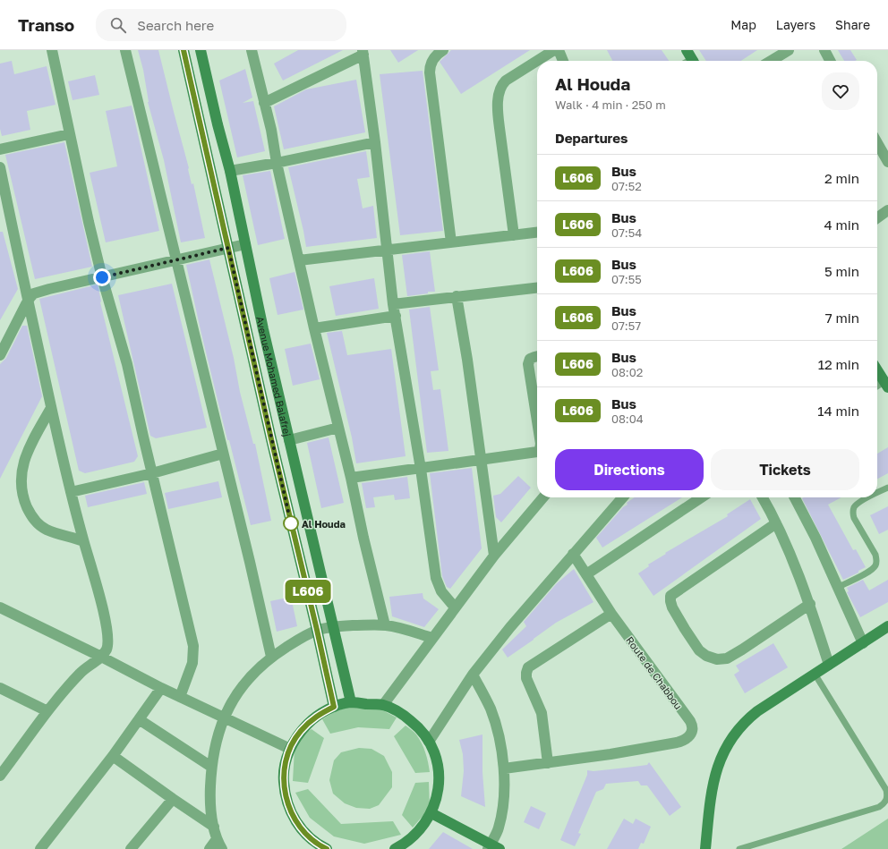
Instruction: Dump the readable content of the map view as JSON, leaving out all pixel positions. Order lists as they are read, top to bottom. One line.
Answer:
{"streets":{"street":["Avenue Mohamed Balafrej","Route de Chabbou"]},"places":["Al Houda"],"lines":["bus line L606"],"page":{"header":"Transo","search":"Search here","nav":["Map","Layers","Share"],"on_map":"L606","heading":[["Al Houda","Walk · 4 min · 250 m"],"Departures"],"list":[{"mark":"L606","name":"Bus","note":"07:52","value":"2 min"},{"mark":"L606","name":"Bus","note":"07:54","value":"4 min"},{"mark":"L606","name":"Bus","note":"07:55","value":"5 min"},{"mark":"L606","name":"Bus","note":"07:57","value":"7 min"},{"mark":"L606","name":"Bus","note":"08:02","value":"12 min"},{"mark":"L606","name":"Bus","note":"08:04","value":"14 min"}],"buttons":["Directions","Tickets"]}}
